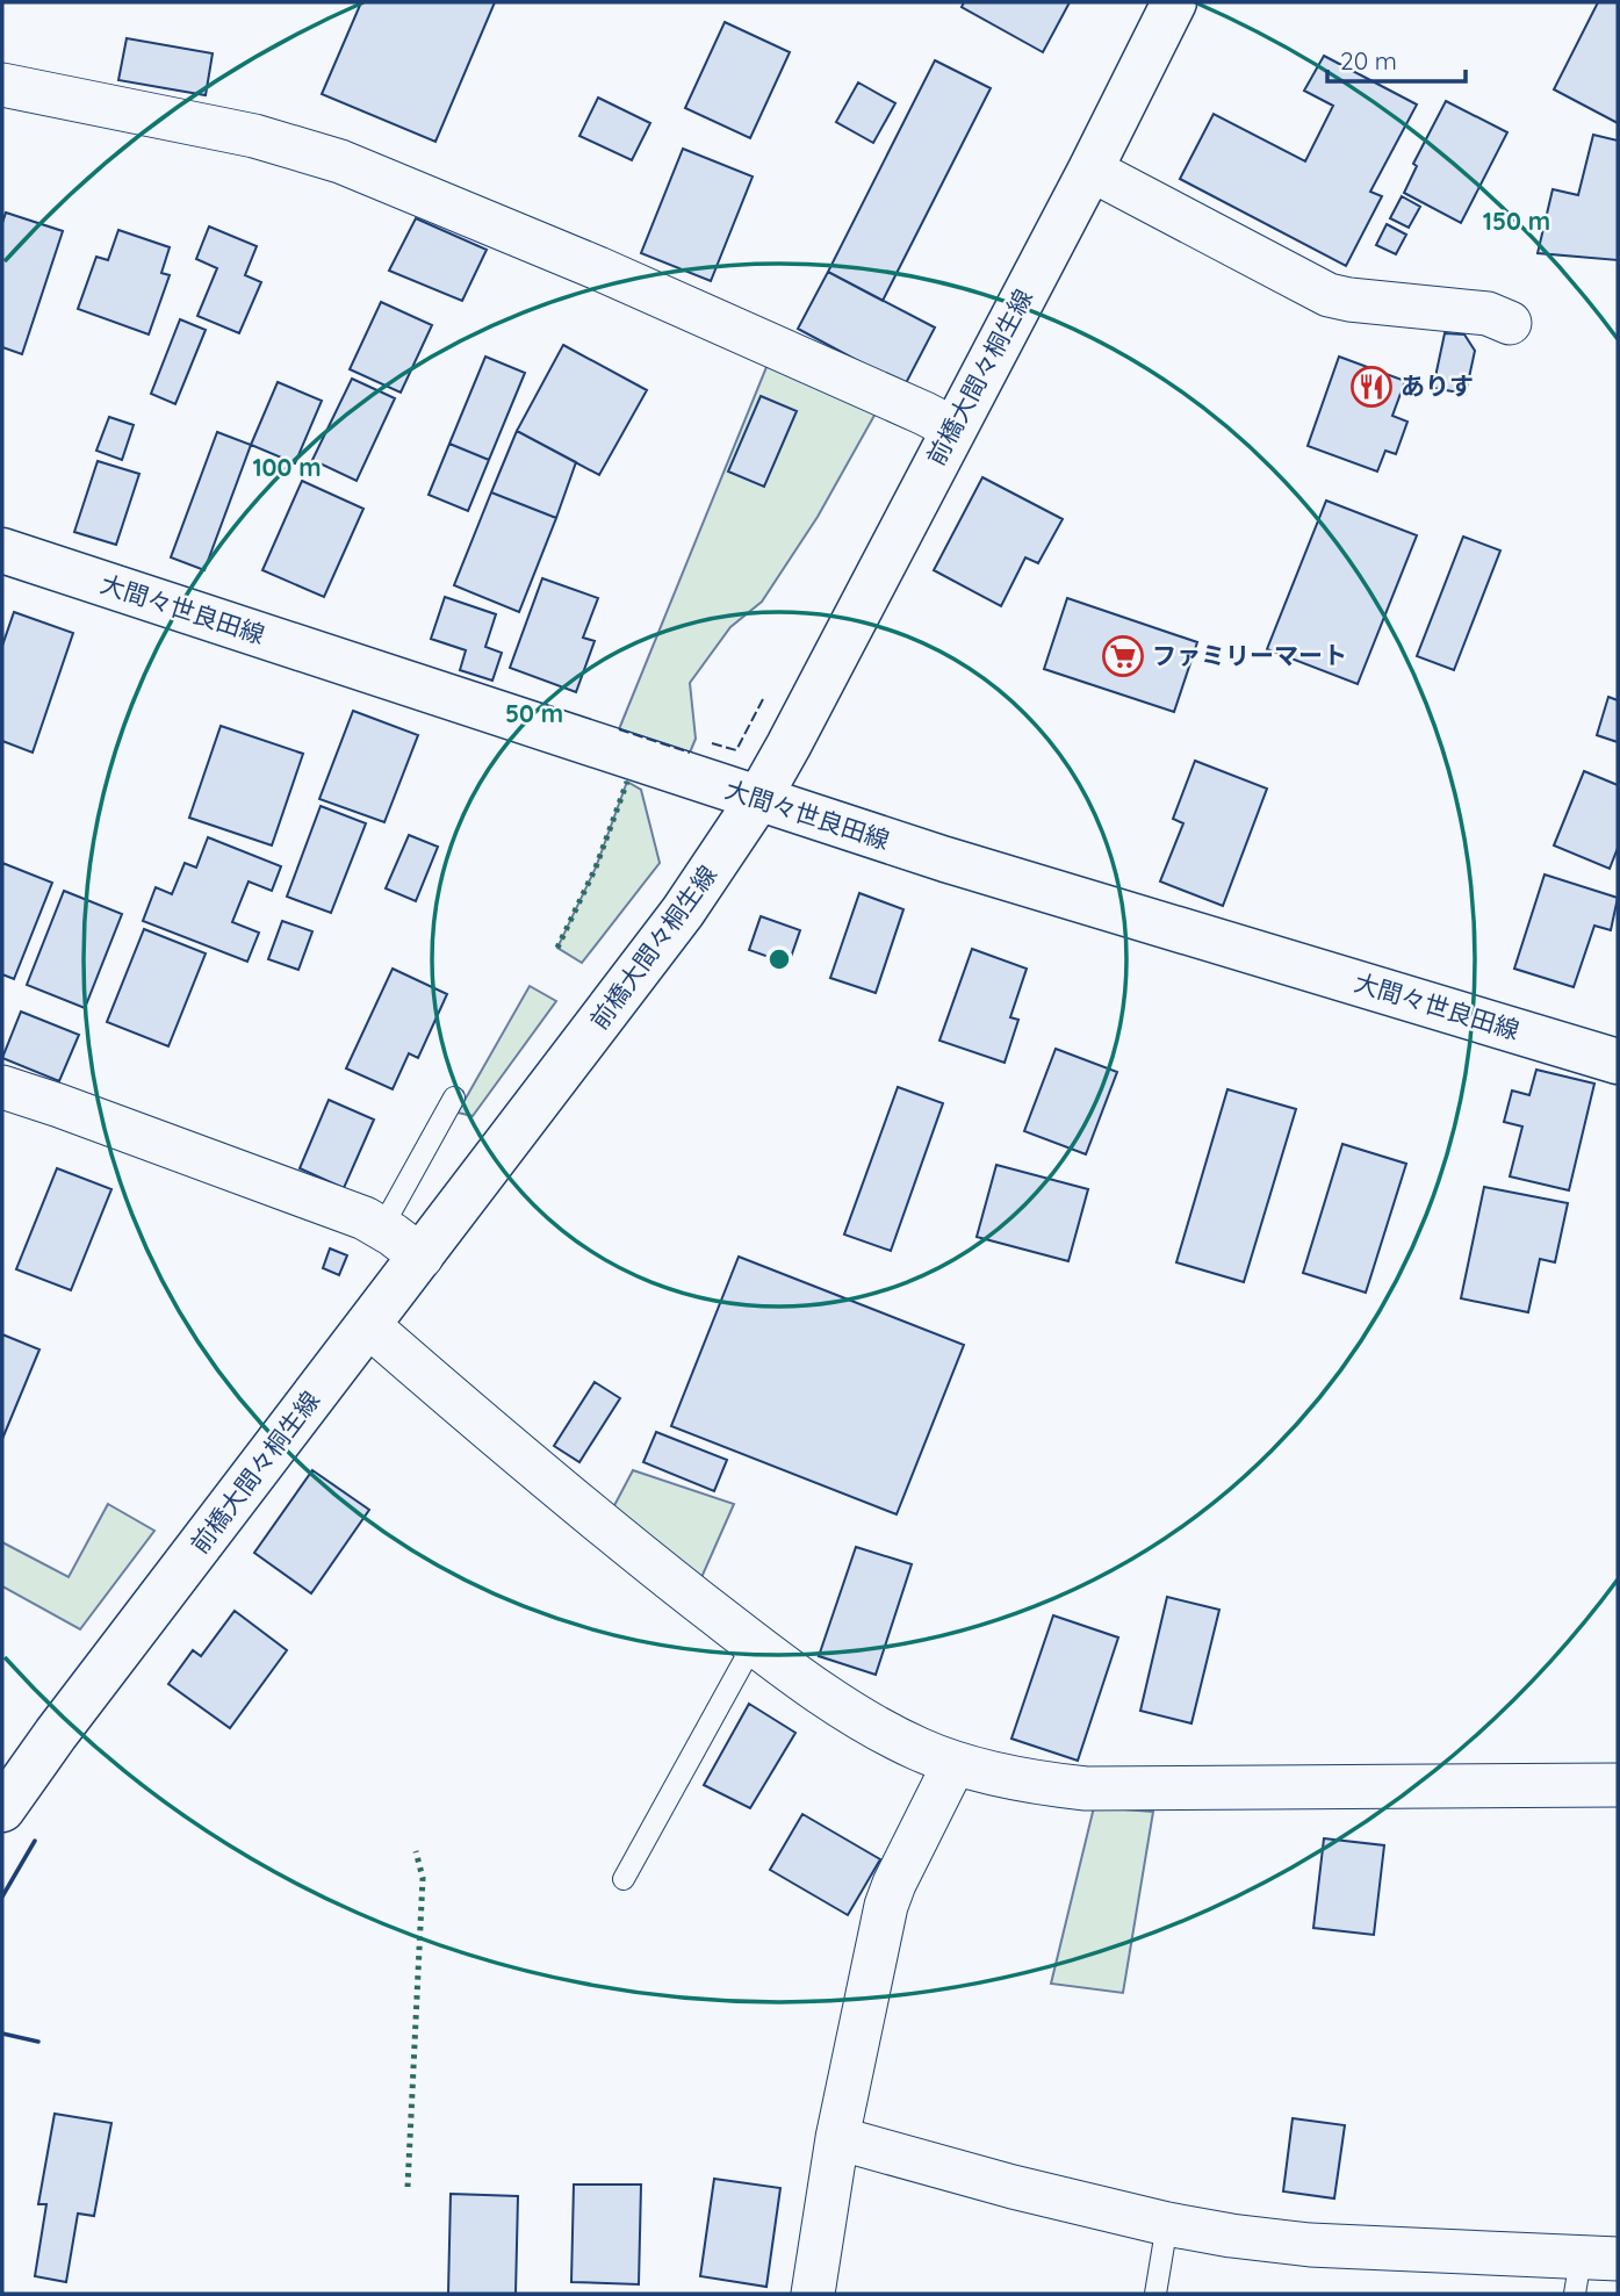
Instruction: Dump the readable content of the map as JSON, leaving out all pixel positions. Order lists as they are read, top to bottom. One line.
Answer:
{"streets":{"main road":["前橋大間々桐生線","大間々世良田線"]},"crossings":[["前橋大間々桐生線","大間々世良田線"]],"places":{"restaurant":["ありす"],"supermarket":["ファミリーマート"]},"scale_bar":"20 m","rings":["150 m","100 m","50 m"]}
